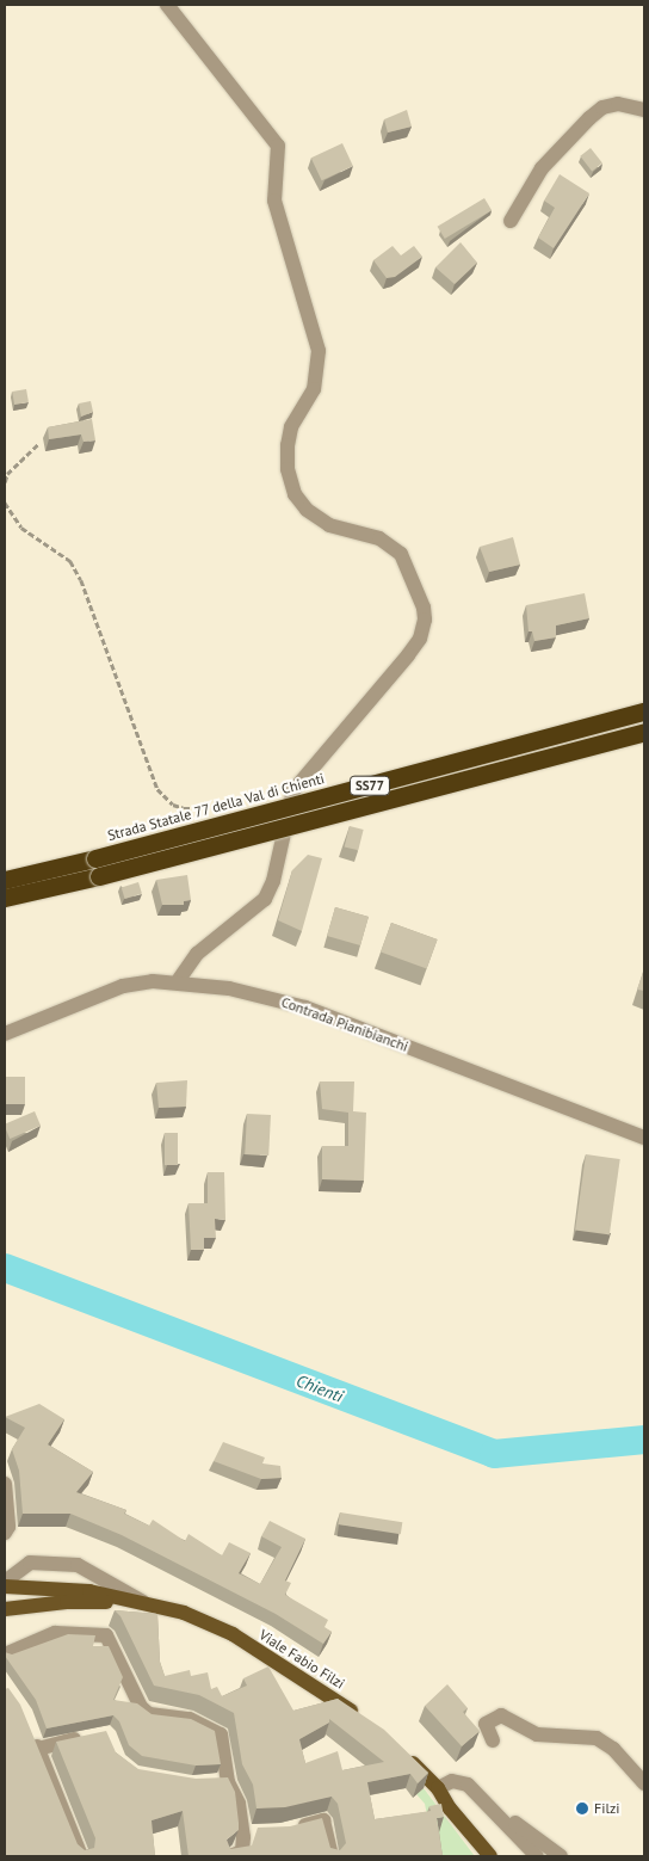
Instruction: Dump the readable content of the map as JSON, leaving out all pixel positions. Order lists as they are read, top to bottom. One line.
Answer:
{"streets":{"highway":["SS77","Strada Statale 77 della Val di Chienti"],"main road":["Viale Fabio Filzi"],"street":["Contrada Pianibianchi"]},"water":["Chienti"],"places":["Filzi"]}
